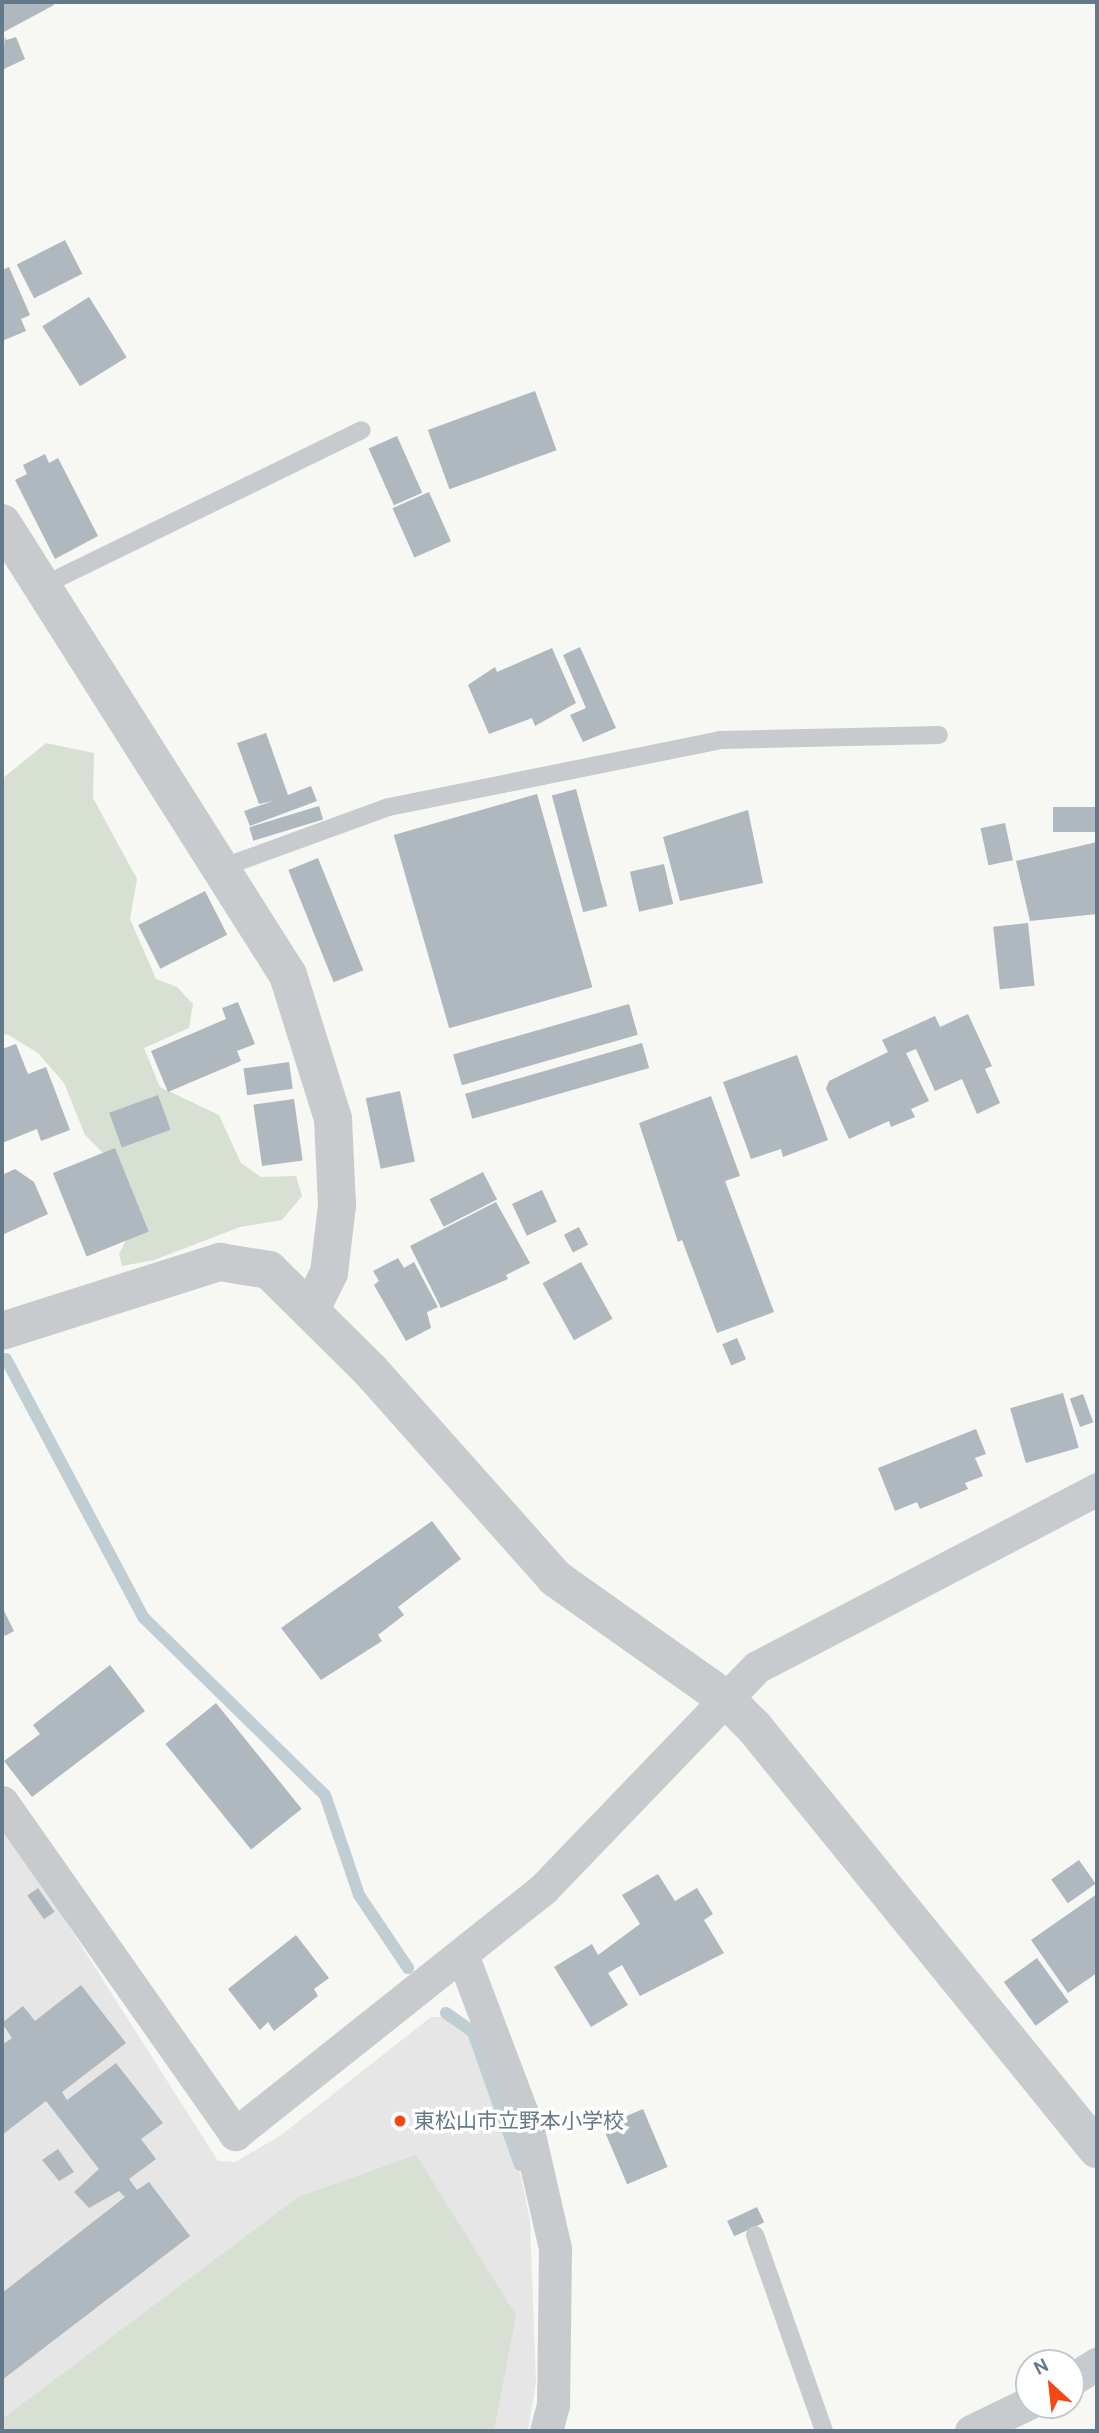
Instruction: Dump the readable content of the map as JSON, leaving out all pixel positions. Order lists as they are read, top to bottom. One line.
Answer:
{"places":["東松山市立野本小学校"],"north":"top left"}
